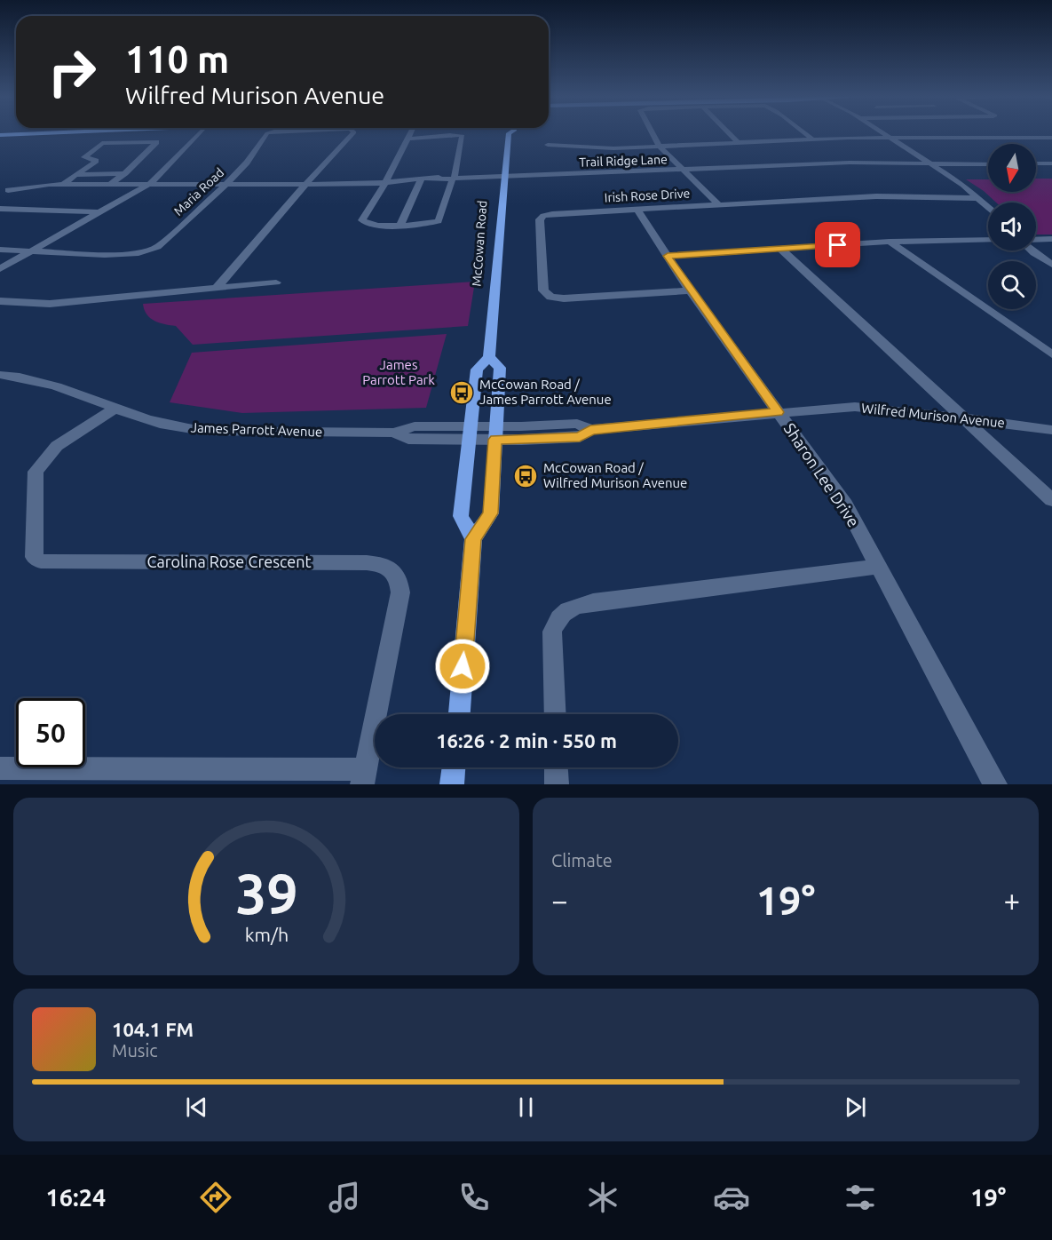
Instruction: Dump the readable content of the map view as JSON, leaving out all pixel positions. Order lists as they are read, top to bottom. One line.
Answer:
{"streets":{"main road":["McCowan Road"],"street":["Trail Ridge Lane","Maria Road","Irish Rose Drive","Wilfred Murison Avenue","James Parrott Avenue","Sharon Lee Drive","Carolina Rose Crescent"]},"crossings":[["Trail Ridge Lane","Maria Road"],["Trail Ridge Lane","McCowan Road"],["Irish Rose Drive","Sharon Lee Drive"],["McCowan Road","Wilfred Murison Avenue"],["McCowan Road","James Parrott Avenue"],["Wilfred Murison Avenue","James Parrott Avenue"],["Wilfred Murison Avenue","Sharon Lee Drive"],["James Parrott Avenue","Carolina Rose Crescent"]],"parks":["James Parrott Park"],"places":{"bus stop":["McCowan Road / James Parrott Avenue","McCowan Road / Wilfred Murison Avenue"]},"north":"bottom","page":{"turn":["110 m","Wilfred Murison Avenue"],"limit":"50","trip":"16:26 · 2 min · 550 m","tile":"Climate","heat":["−","19°","+"],"song":["104.1 FM","Music"],"tabs":["16:24","19°"],"gauge":["39","km/h"]}}
